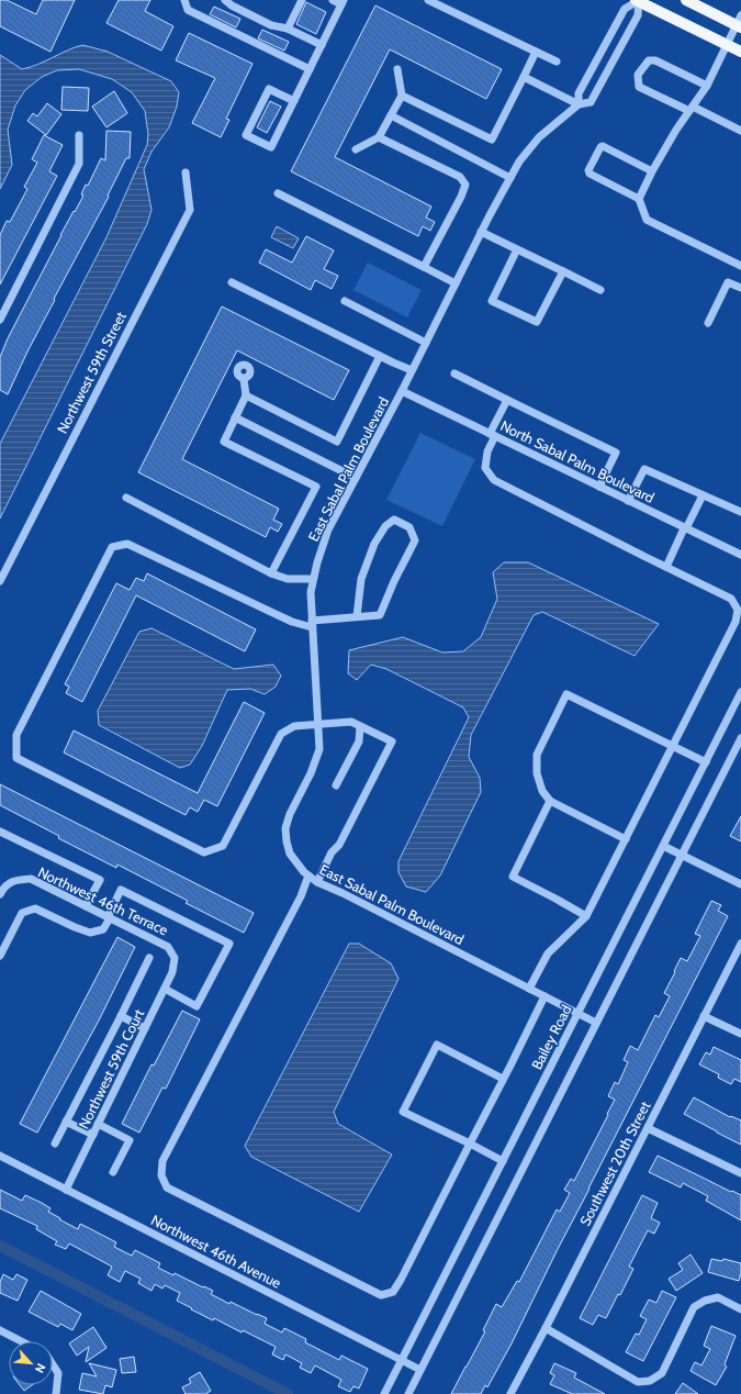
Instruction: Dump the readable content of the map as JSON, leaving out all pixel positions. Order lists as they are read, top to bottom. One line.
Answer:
{"streets":{"street":["Northwest 59th Street","North Sabal Palm Boulevard","East Sabal Palm Boulevard","Northwest 46th Terrace","Bailey Road","Northwest 59th Court","Southwest 20th Street","Northwest 46th Avenue"]},"crossings":[["North Sabal Palm Boulevard","East Sabal Palm Boulevard"],["East Sabal Palm Boulevard","Bailey Road"],["Northwest 46th Terrace","Northwest 59th Court"],["Bailey Road","Northwest 46th Avenue"],["Northwest 59th Court","Northwest 46th Avenue"]],"north":"bottom right"}
